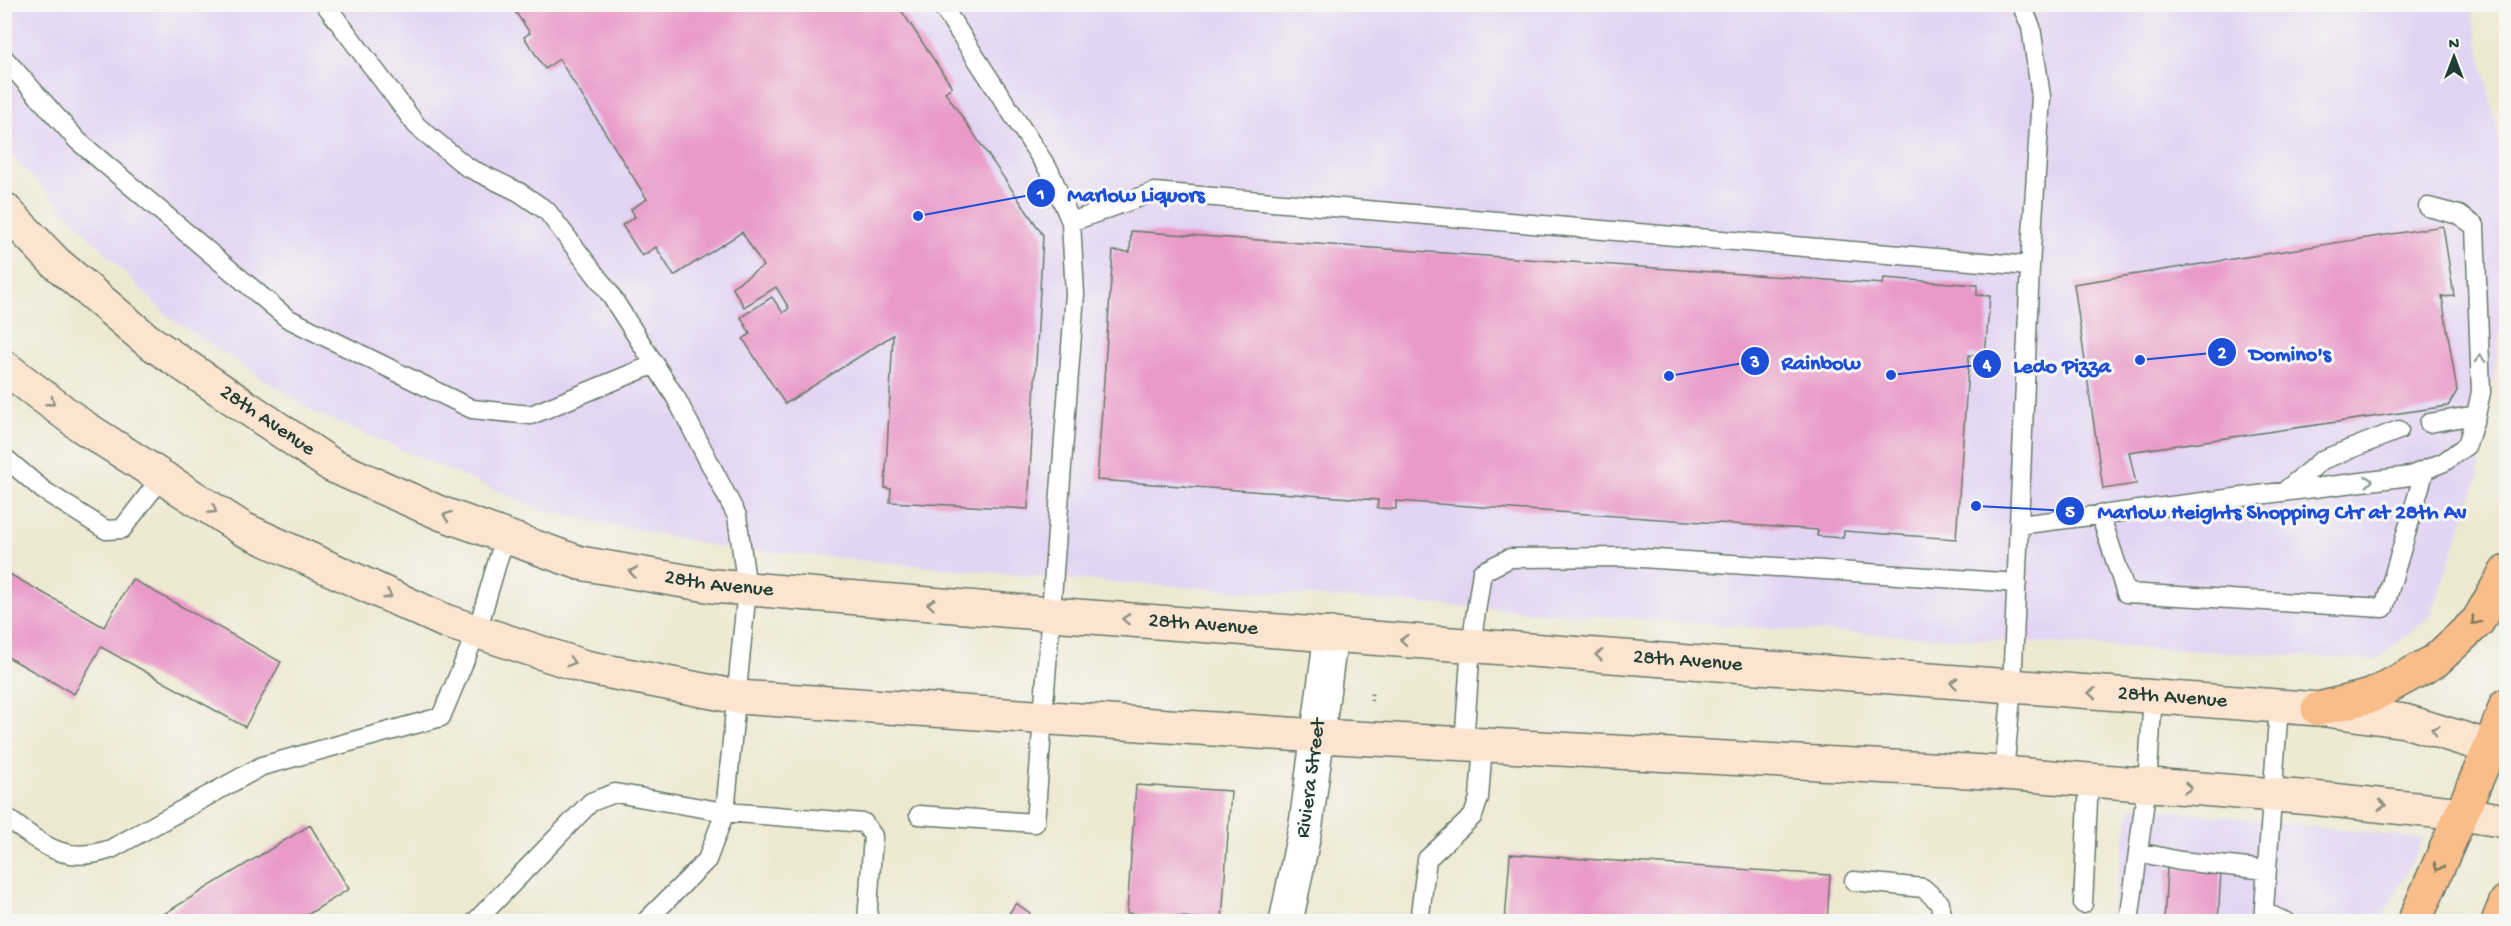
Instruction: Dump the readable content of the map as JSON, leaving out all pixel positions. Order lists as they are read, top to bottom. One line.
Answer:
{"streets":{"street":["28th Avenue","Riviera Street"]},"crossings":[["28th Avenue","Riviera Street"]],"places":["Marlow Liquors","Domino's","Ledo Pizza","Rainbow","Marlow Heights Shopping Ctr at 28th Av"],"north":"top"}
